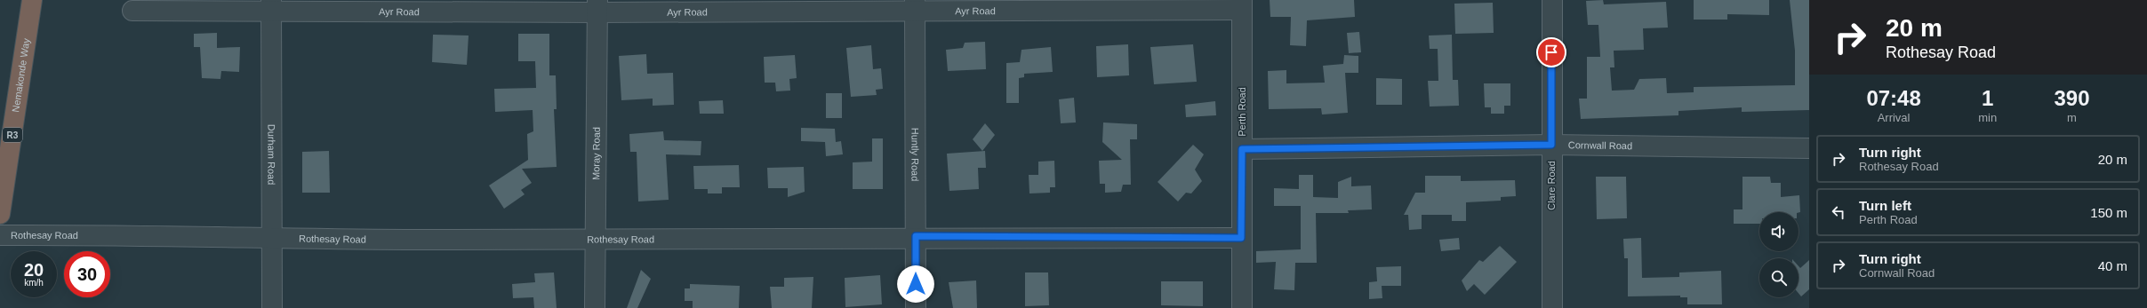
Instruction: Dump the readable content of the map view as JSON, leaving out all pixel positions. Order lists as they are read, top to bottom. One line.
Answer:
{"streets":{"highway":["Nemakonde Way","R3"],"street":["Ayr Road","Perth Road","Cornwall Road","Durham Road","Moray Road","Huntly Road","Clare Road","Rothesay Road"]},"crossings":[["Ayr Road","Perth Road"],["Ayr Road","Durham Road"],["Ayr Road","Moray Road"],["Ayr Road","Huntly Road"],["Perth Road","Cornwall Road"],["Perth Road","Rothesay Road"],["Cornwall Road","Clare Road"],["Durham Road","Rothesay Road"],["Moray Road","Rothesay Road"],["Huntly Road","Rothesay Road"]],"page":{"turn":["20 m","Rothesay Road"],"eta":["07:48","Arrival","1","min","390","m"],"list":[{"name":"Turn right","note":"Rothesay Road","value":"20 m"},{"name":"Turn left","note":"Perth Road","value":"150 m"},{"name":"Turn right","note":"Cornwall Road","value":"40 m"}],"speed":"20 km/h","limit":"30"}}
